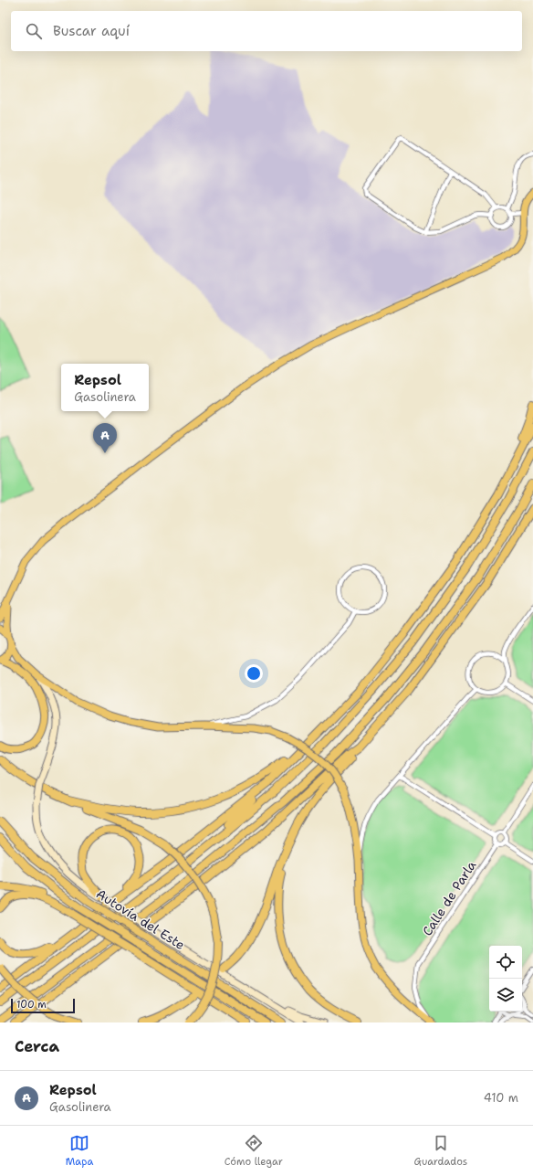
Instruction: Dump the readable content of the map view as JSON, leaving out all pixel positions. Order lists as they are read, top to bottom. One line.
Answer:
{"streets":{"highway":["Autovía del Este"],"street":["Calle de Parla"]},"scale_bar":"100 m","page":{"search":"Buscar aquí","popup":["Repsol","Gasolinera"],"pins":"A","scale":"100 m","heading":"Cerca","list":[{"mark":"A","name":"Repsol","note":"Gasolinera","value":"410 m"}],"nav":["Mapa","Cómo llegar","Guardados"]}}
